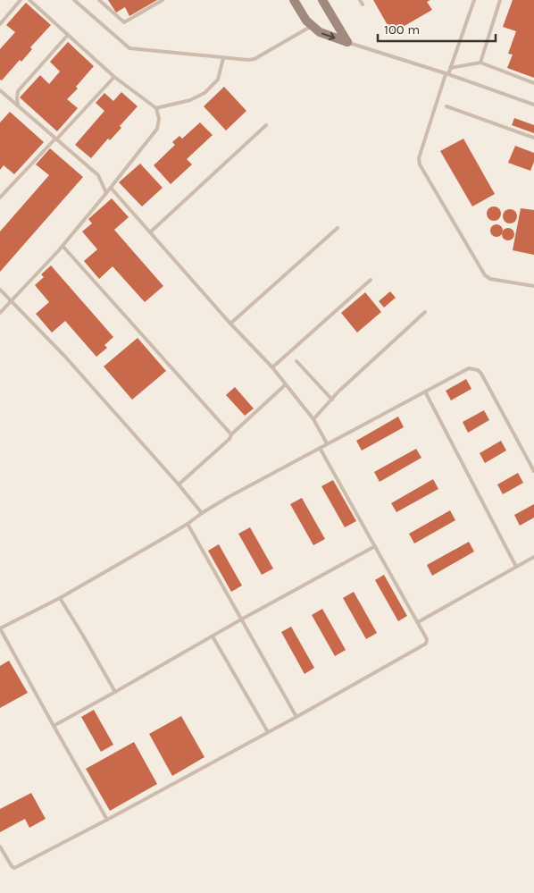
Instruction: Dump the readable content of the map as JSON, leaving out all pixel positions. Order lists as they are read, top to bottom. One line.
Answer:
{"scale_bar":"100 m"}
